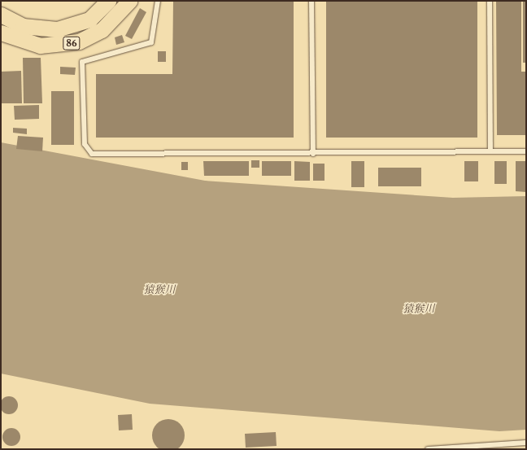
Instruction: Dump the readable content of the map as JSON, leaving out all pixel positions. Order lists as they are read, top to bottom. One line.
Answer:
{"streets":{"main road":["86"]},"water":["猿猴川"]}
